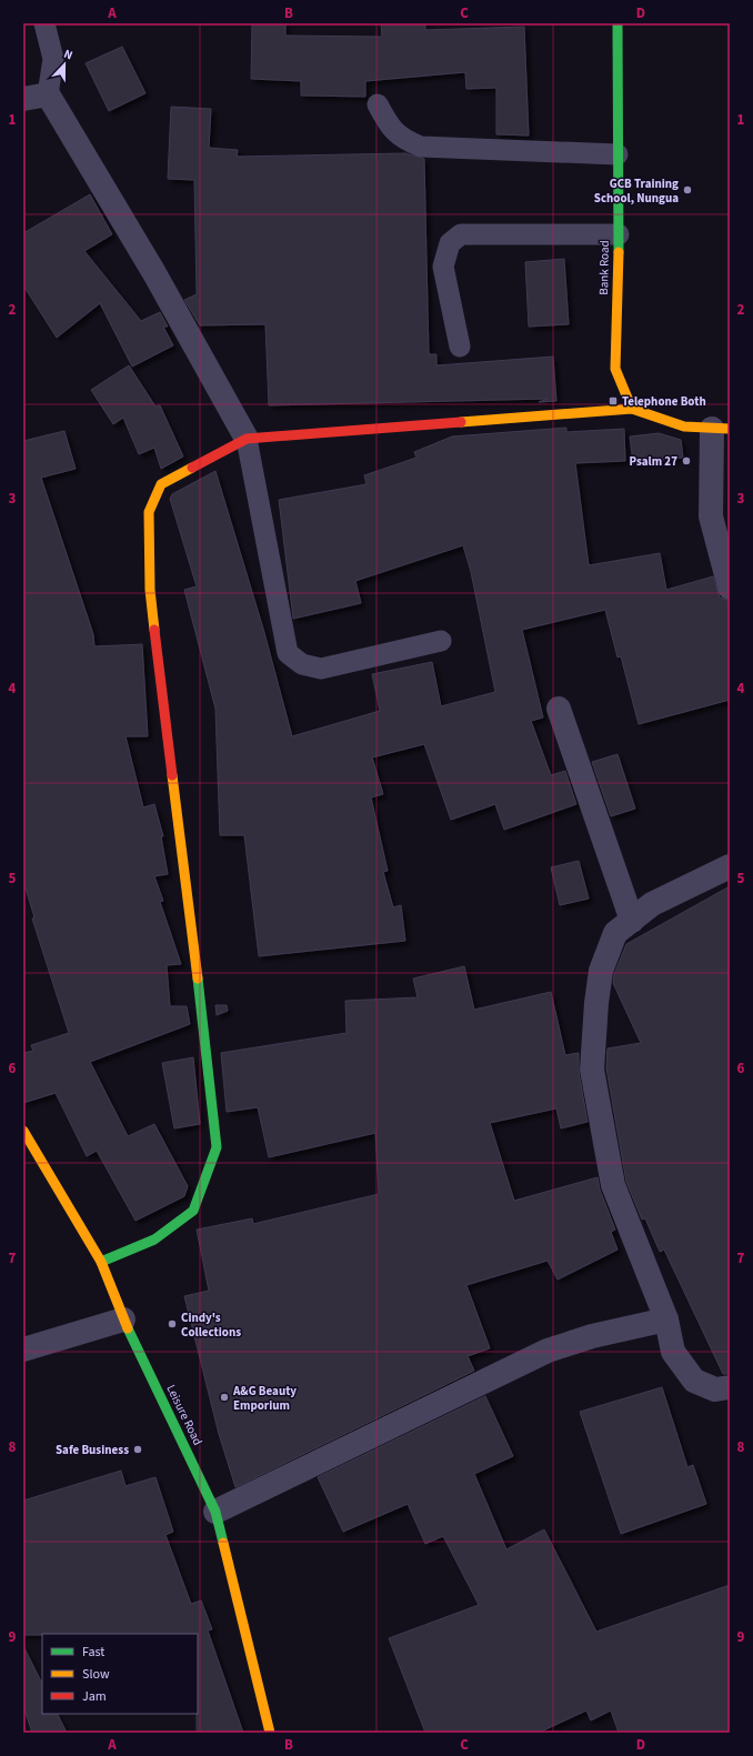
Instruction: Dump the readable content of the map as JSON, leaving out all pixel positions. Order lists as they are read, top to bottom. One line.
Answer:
{"streets":{"street":["Bank Road","Leisure Road"]},"places":{"other":["GCB Training School, Nungua","Psalm 27","Cindy's Collections","A&G Beauty Emporium","Safe Business"],"transit":["Telephone Both"]},"legend":["Fast","Slow","Jam"],"north":"top","grid":{"columns":["A","B","C","D"],"rows":["1","2","3","4","5","6","7","8","9"]}}
